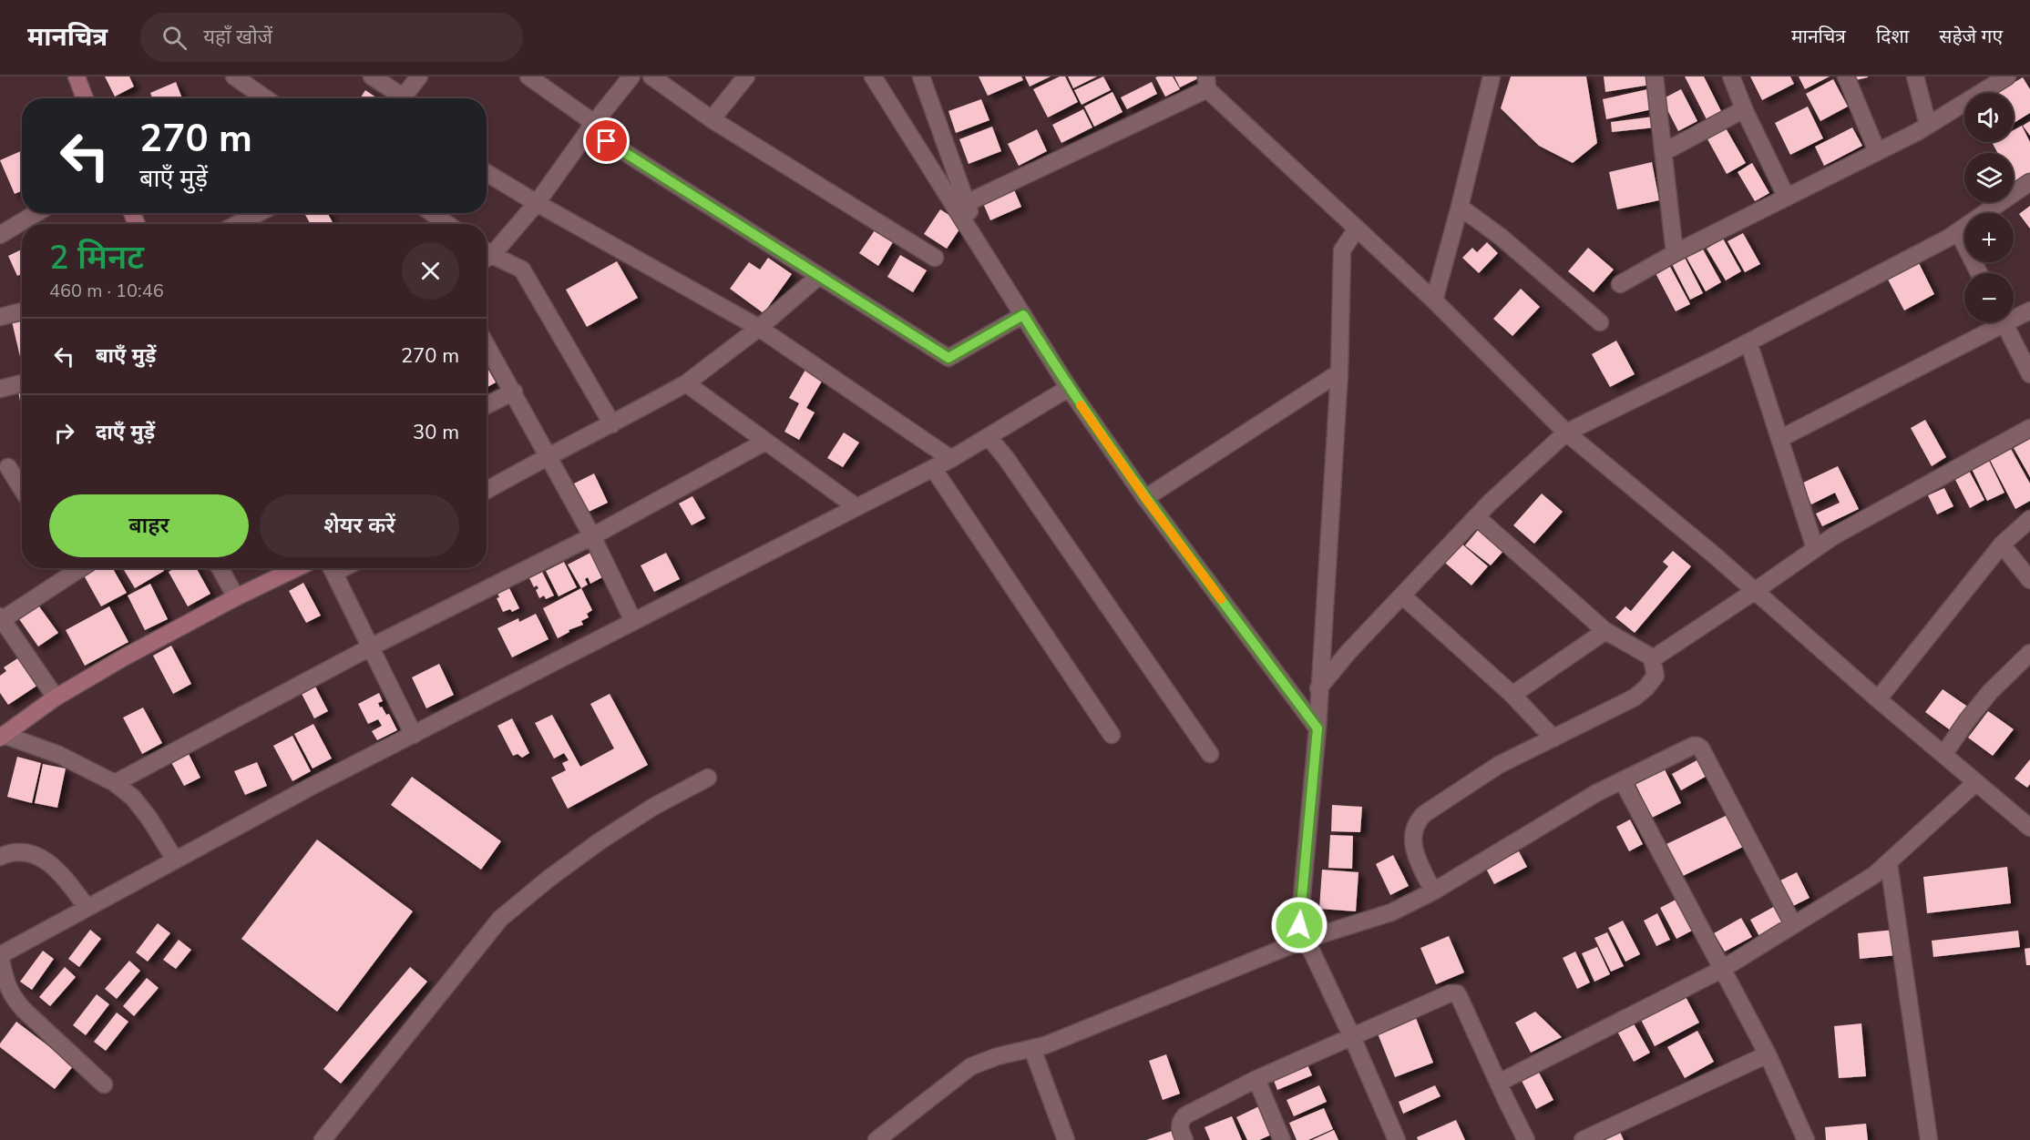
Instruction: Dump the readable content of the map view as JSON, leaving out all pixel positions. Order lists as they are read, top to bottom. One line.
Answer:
{"page":{"header":"मानचित्र","search":"यहाँ खोजें","nav":["मानचित्र","दिशा","सहेजे गए"],"map_buttons":["+","−"],"turn":["270 m","बाएँ मुड़ें"],"heading":["2 मिनट","460 m · 10:46"],"list":[{"name":"बाएँ मुड़ें","value":"270 m"},{"name":"दाएँ मुड़ें","value":"30 m"}],"buttons":["बाहर","शेयर करें"]}}
